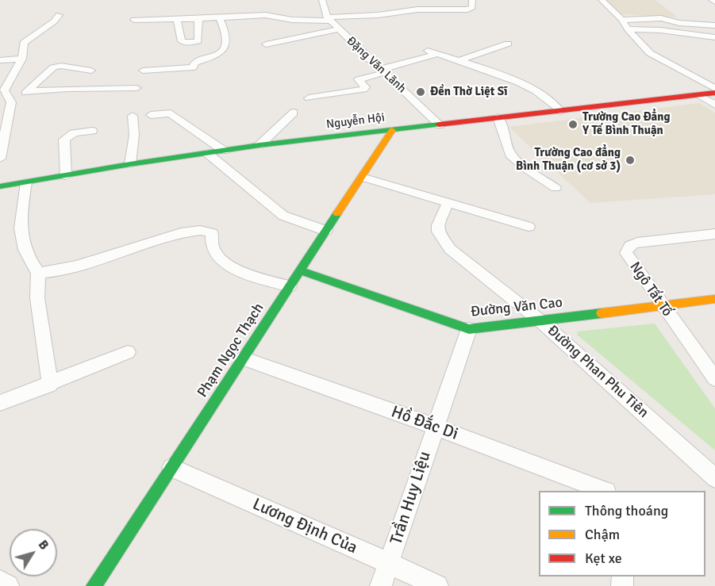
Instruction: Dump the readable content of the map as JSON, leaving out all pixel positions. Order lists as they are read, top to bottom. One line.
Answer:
{"streets":{"street":["Đặng Văn Lãnh","Nguyễn Hội","Ngô Tất Tố","Đường Văn Cao","Phạm Ngọc Thạch","Đường Phan Phu Tiên","Hồ Đắc Di","Trần Huy Liệu","Lương Định Của"]},"crossings":[["Đặng Văn Lãnh","Nguyễn Hội"],["Nguyễn Hội","Phạm Ngọc Thạch"],["Ngô Tất Tố","Đường Văn Cao"],["Đường Văn Cao","Phạm Ngọc Thạch"],["Đường Văn Cao","Đường Phan Phu Tiên"],["Đường Văn Cao","Trần Huy Liệu"],["Phạm Ngọc Thạch","Hồ Đắc Di"],["Phạm Ngọc Thạch","Lương Định Của"],["Hồ Đắc Di","Trần Huy Liệu"],["Trần Huy Liệu","Lương Định Của"]],"places":["Đền Thờ Liệt Sĩ","Trường Cao Đẳng Y Tế Bình Thuận","Trường Cao đẳng Bình Thuận (cơ sở 3)"],"legend":["Thông thoáng","Chậm","Kẹt xe"],"north":"top right"}
